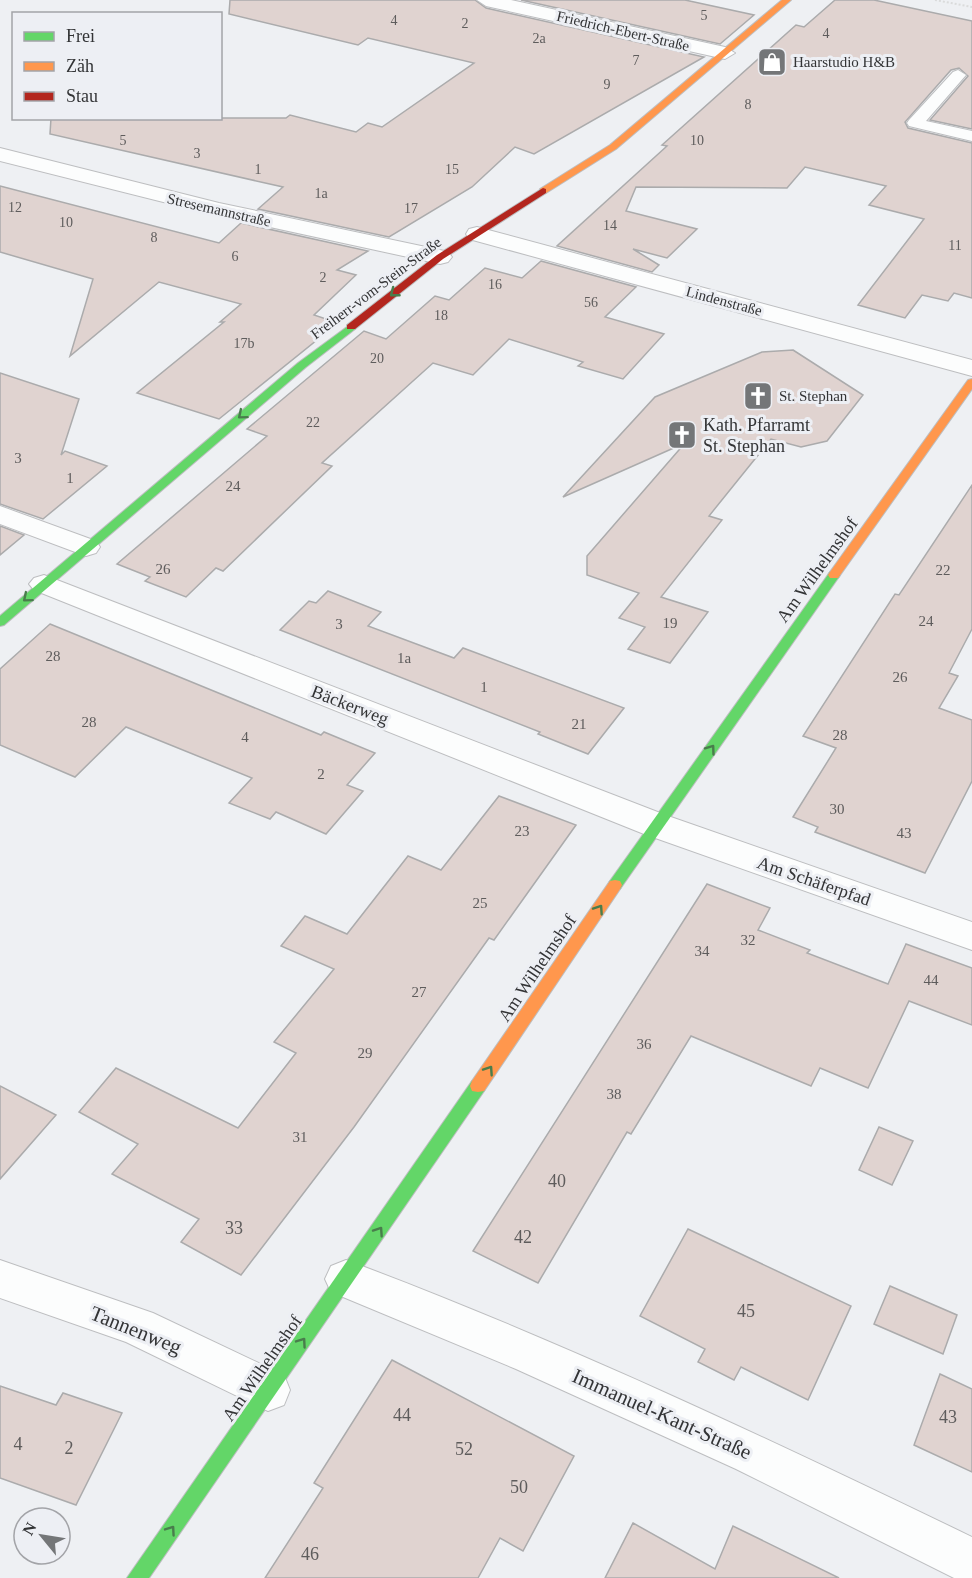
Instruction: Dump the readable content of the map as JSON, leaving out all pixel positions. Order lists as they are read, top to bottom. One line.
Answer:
{"streets":{"street":["Friedrich-Ebert-Straße","Stresemannstraße","Freiherr-vom-Stein-Straße","Lindenstraße","Am Wilhelmshof","Bäckerweg","Am Schäferpfad","Tannenweg","Immanuel-Kant-Straße"]},"crossings":[["Friedrich-Ebert-Straße","Freiherr-vom-Stein-Straße"],["Stresemannstraße","Freiherr-vom-Stein-Straße"],["Freiherr-vom-Stein-Straße","Lindenstraße"],["Freiherr-vom-Stein-Straße","Bäckerweg"],["Am Wilhelmshof","Bäckerweg"],["Am Wilhelmshof","Am Schäferpfad"],["Am Wilhelmshof","Tannenweg"],["Am Wilhelmshof","Immanuel-Kant-Straße"],["Bäckerweg","Am Schäferpfad"]],"one_way":["Freiherr-vom-Stein-Straße","Am Wilhelmshof"],"places":{"shop":["Haarstudio H&B"],"church":["St. Stephan","Kath. Pfarramt St. Stephan"]},"house_numbers":["5","4","2","4","2a","7","9","8","5","10","3","1","15","1a","12","17","10","14","8","11","6","2","16","56","18","17b","20","22","3","1","24","26","22","24","19","3","28","1a","26","1","28","21","28","4","2","30","23","43","25","32","34","44","27","36","29","38","31","40","33","42","45","44","43","4","2","52","50","46"],"legend":["Frei","Zäh","Stau"],"north":"top left"}
